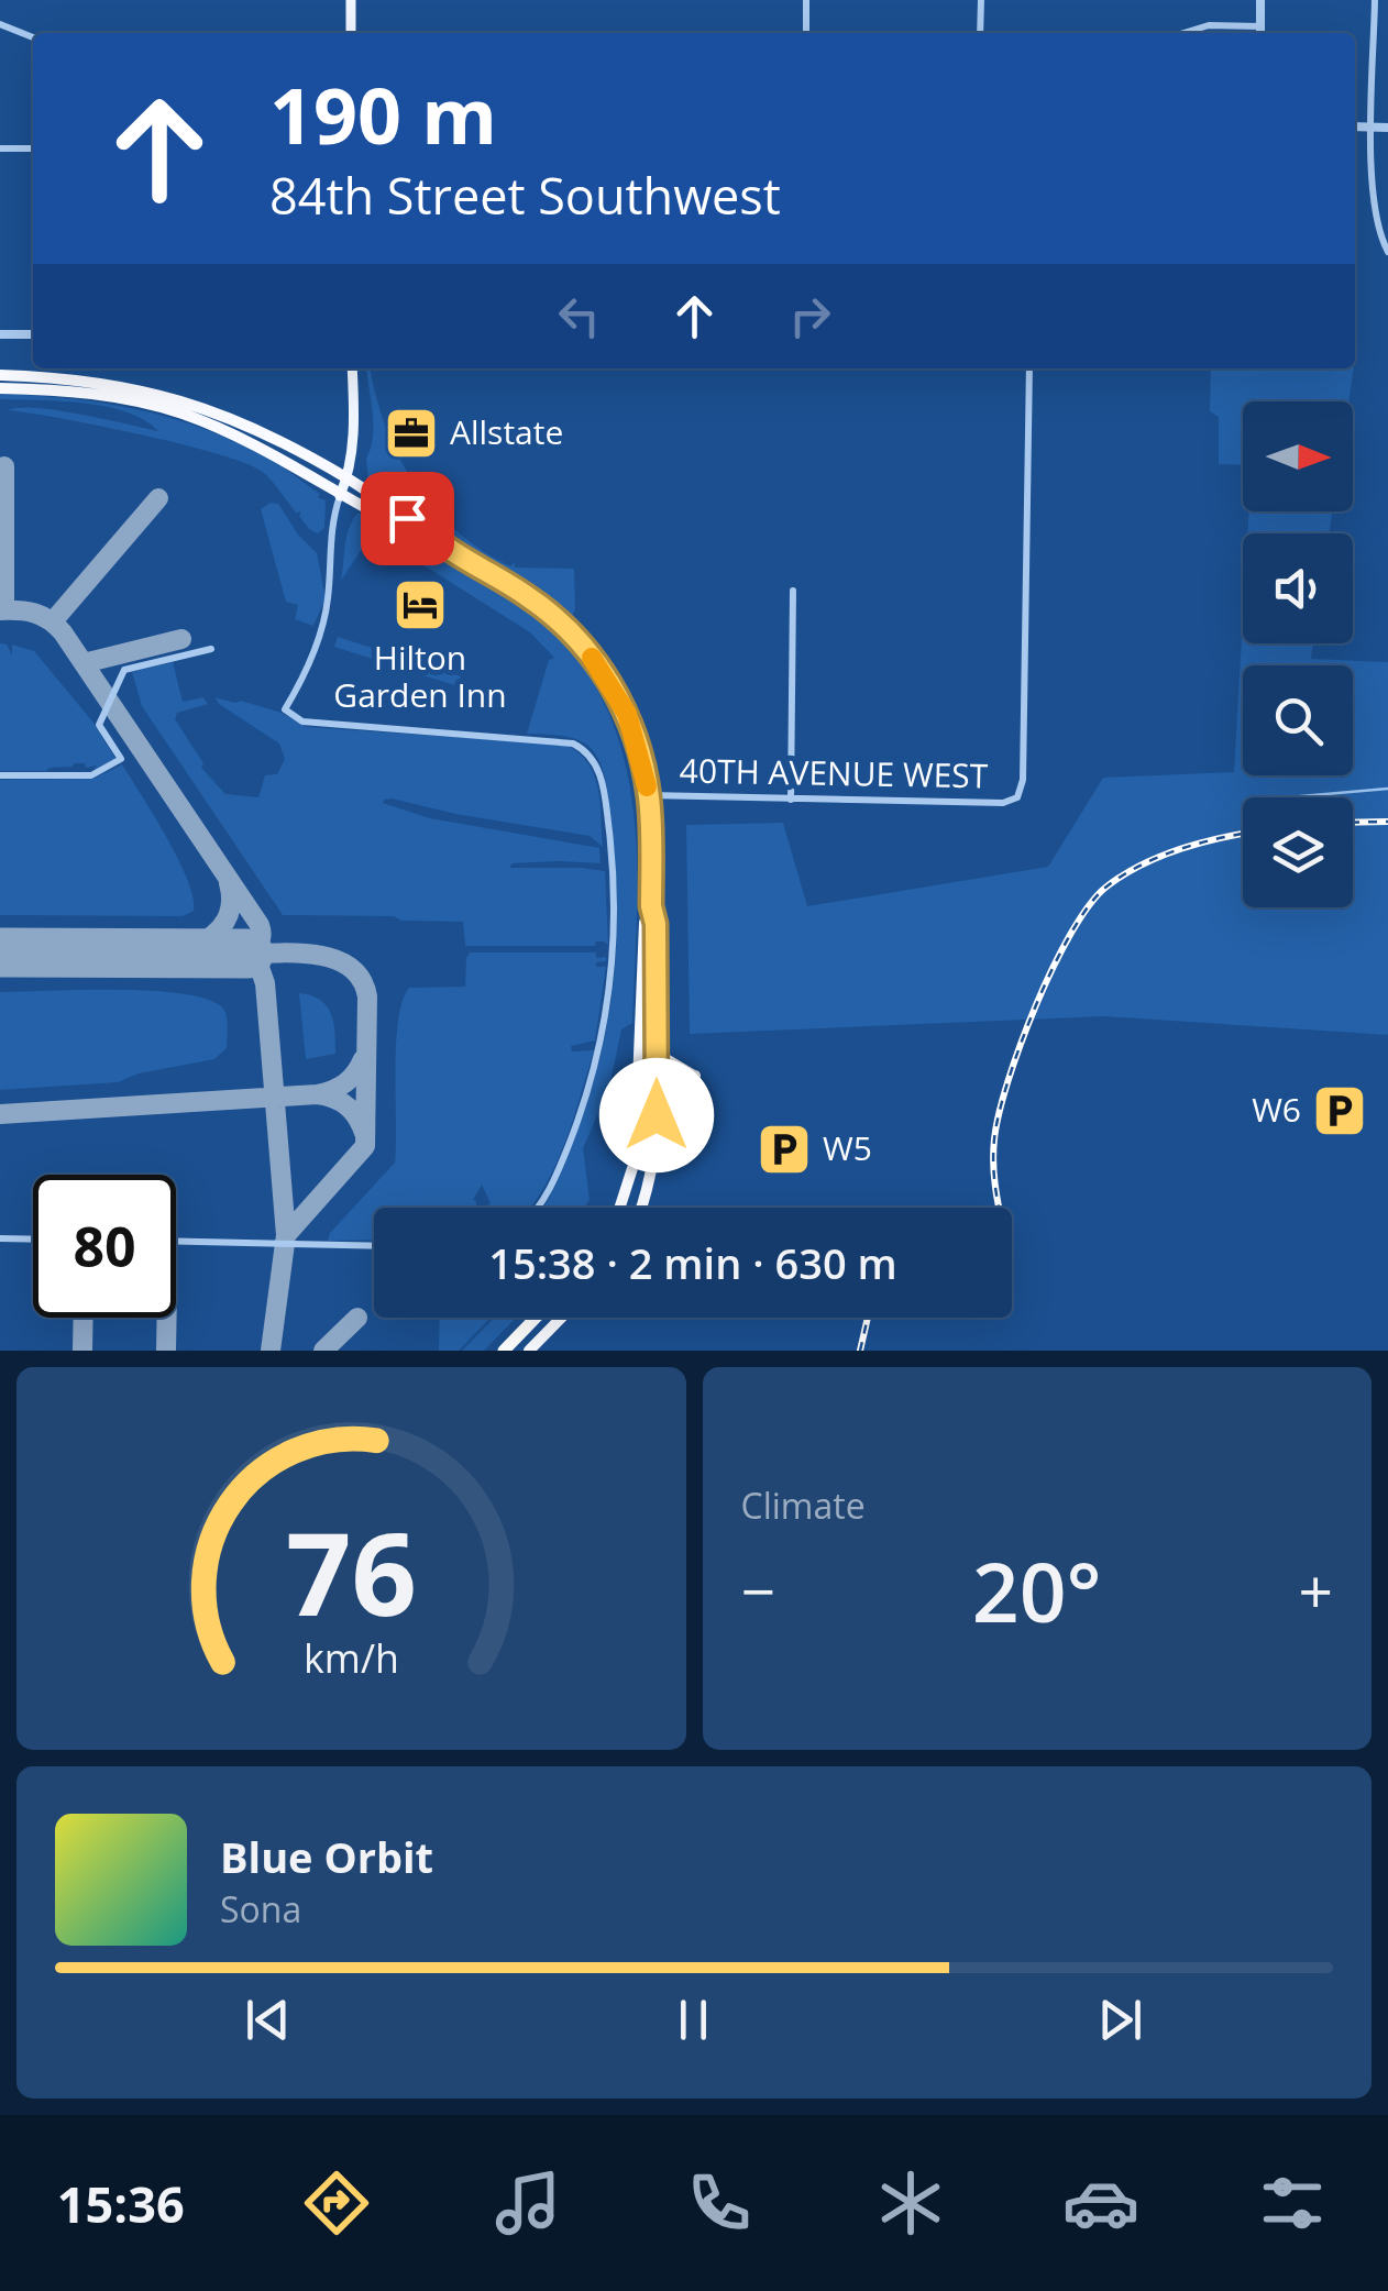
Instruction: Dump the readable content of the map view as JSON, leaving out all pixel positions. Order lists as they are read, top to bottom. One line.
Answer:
{"streets":{"street":["40TH AVENUE WEST"]},"places":{"office":["Allstate"],"hotel":["Hilton Garden Inn"],"parking":["W6","W5"]},"north":"right","page":{"turn":["190 m","84th Street Southwest"],"limit":"80","trip":"15:38 · 2 min · 630 m","tile":"Climate","heat":["−","20°","+"],"song":["Blue Orbit","Sona"],"tabs":"15:36","gauge":["76","km/h"]}}
